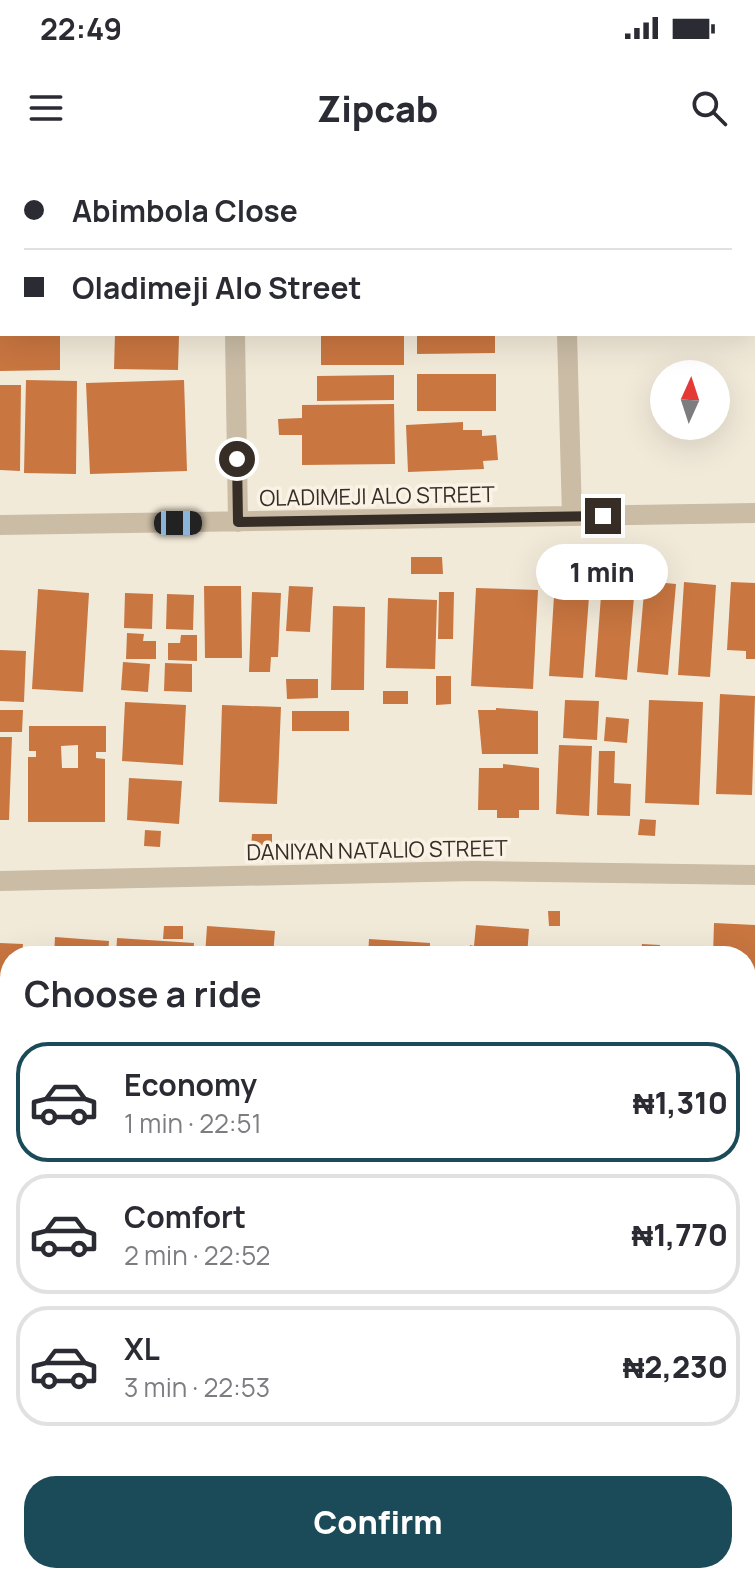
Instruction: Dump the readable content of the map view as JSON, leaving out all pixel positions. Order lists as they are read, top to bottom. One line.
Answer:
{"streets":{"street":["OLADIMEJI ALO STREET","DANIYAN NATALIO STREET"]},"north":"top","page":{"status":"22:49","header":"Zipcab","banner":["Abimbola Close","Oladimeji Alo Street"],"bubble":"1 min","heading":"Choose a ride","list":[{"name":"Economy","note":"1 min · 22:51","value":"₦1,310"},{"name":"Comfort","note":"2 min · 22:52","value":"₦1,770"},{"name":"XL","note":"3 min · 22:53","value":"₦2,230"}],"buttons":"Confirm"}}
